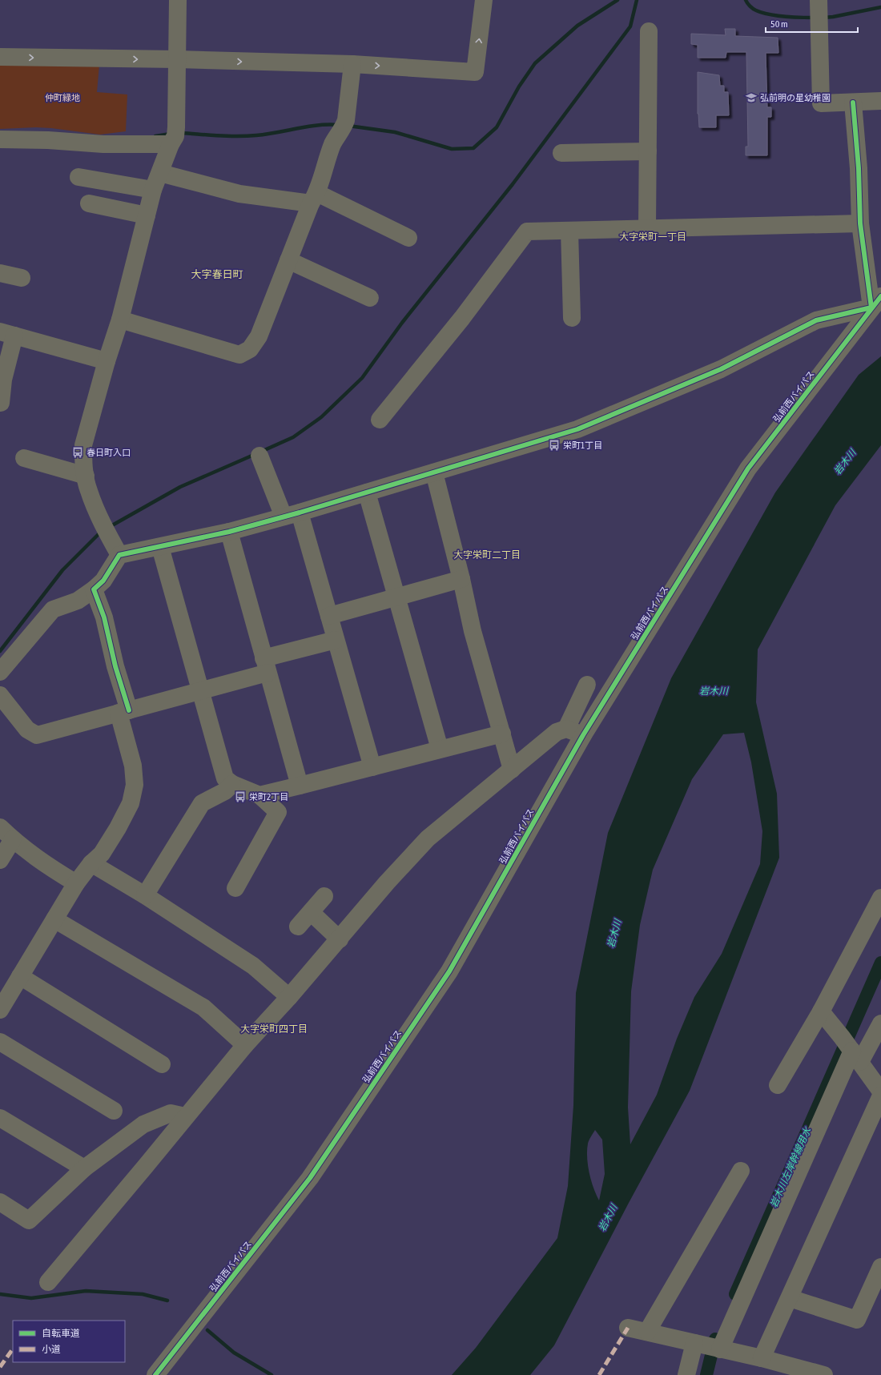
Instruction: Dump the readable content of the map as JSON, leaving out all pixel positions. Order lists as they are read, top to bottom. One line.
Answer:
{"streets":{"street":["弘前西バイパス"]},"districts":["大字栄町一丁目","大字春日町","大字栄町二丁目","大字栄町四丁目"],"water":["岩木川","岩木川左岸幹線用水"],"parks":["仲町緑地"],"places":{"school or university":["弘前明の星幼稚園"],"bus stop":["栄町1丁目","春日町入口","栄町2丁目"]},"legend":["自転車道","小道"],"scale_bar":"50 m"}
